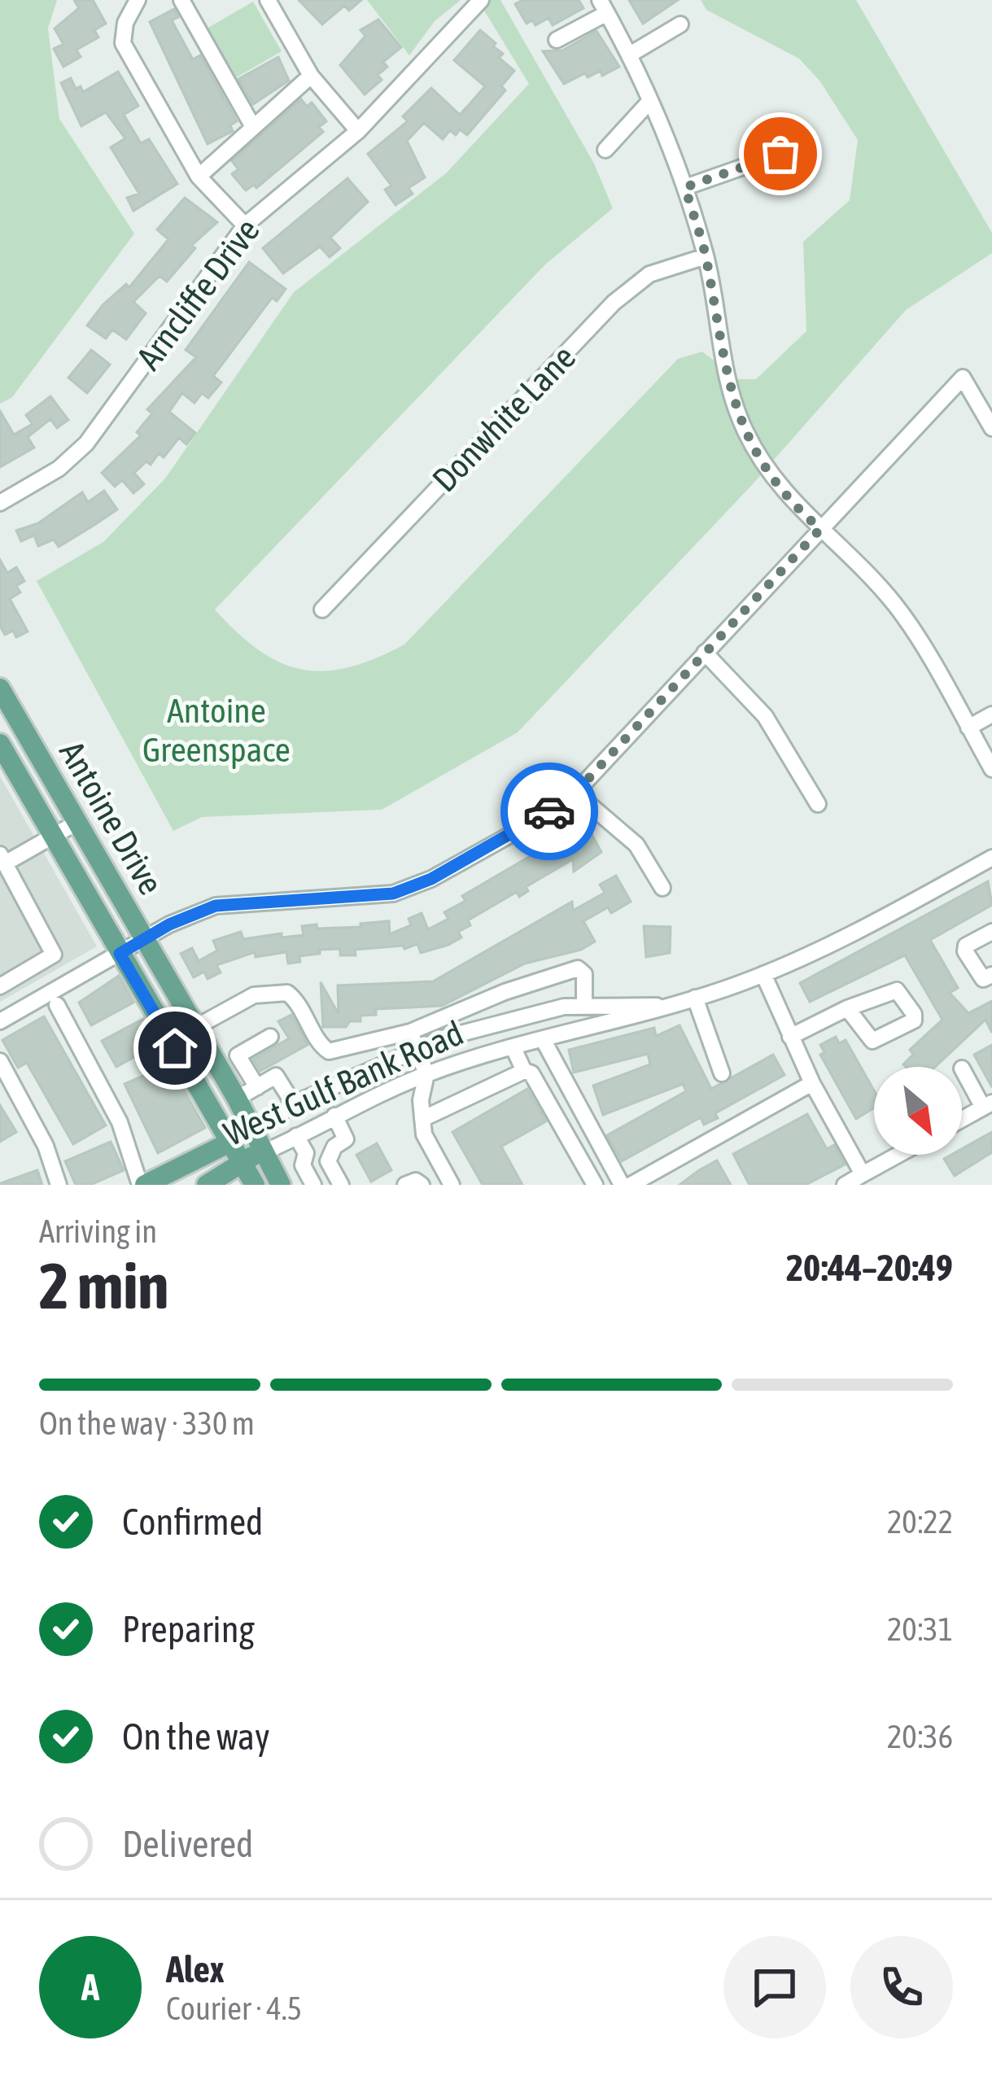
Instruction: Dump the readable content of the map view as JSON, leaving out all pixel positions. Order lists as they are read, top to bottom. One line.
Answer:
{"streets":{"main road":["Antoine Drive","West Gulf Bank Road"],"street":["Arncliffe Drive","Donwhite Lane"]},"crossings":[["Antoine Drive","West Gulf Bank Road"]],"parks":["Antoine Greenspace"],"north":"bottom right","page":{"heading":["2 min","Arriving in","20:44–20:49"],"panel":["Alex","Courier · 4.5"],"bar":"On the way · 330 m","list":[["Confirmed","20:22"],["Preparing","20:31"],["On the way","20:36"],"Delivered"],"round":"A"}}
